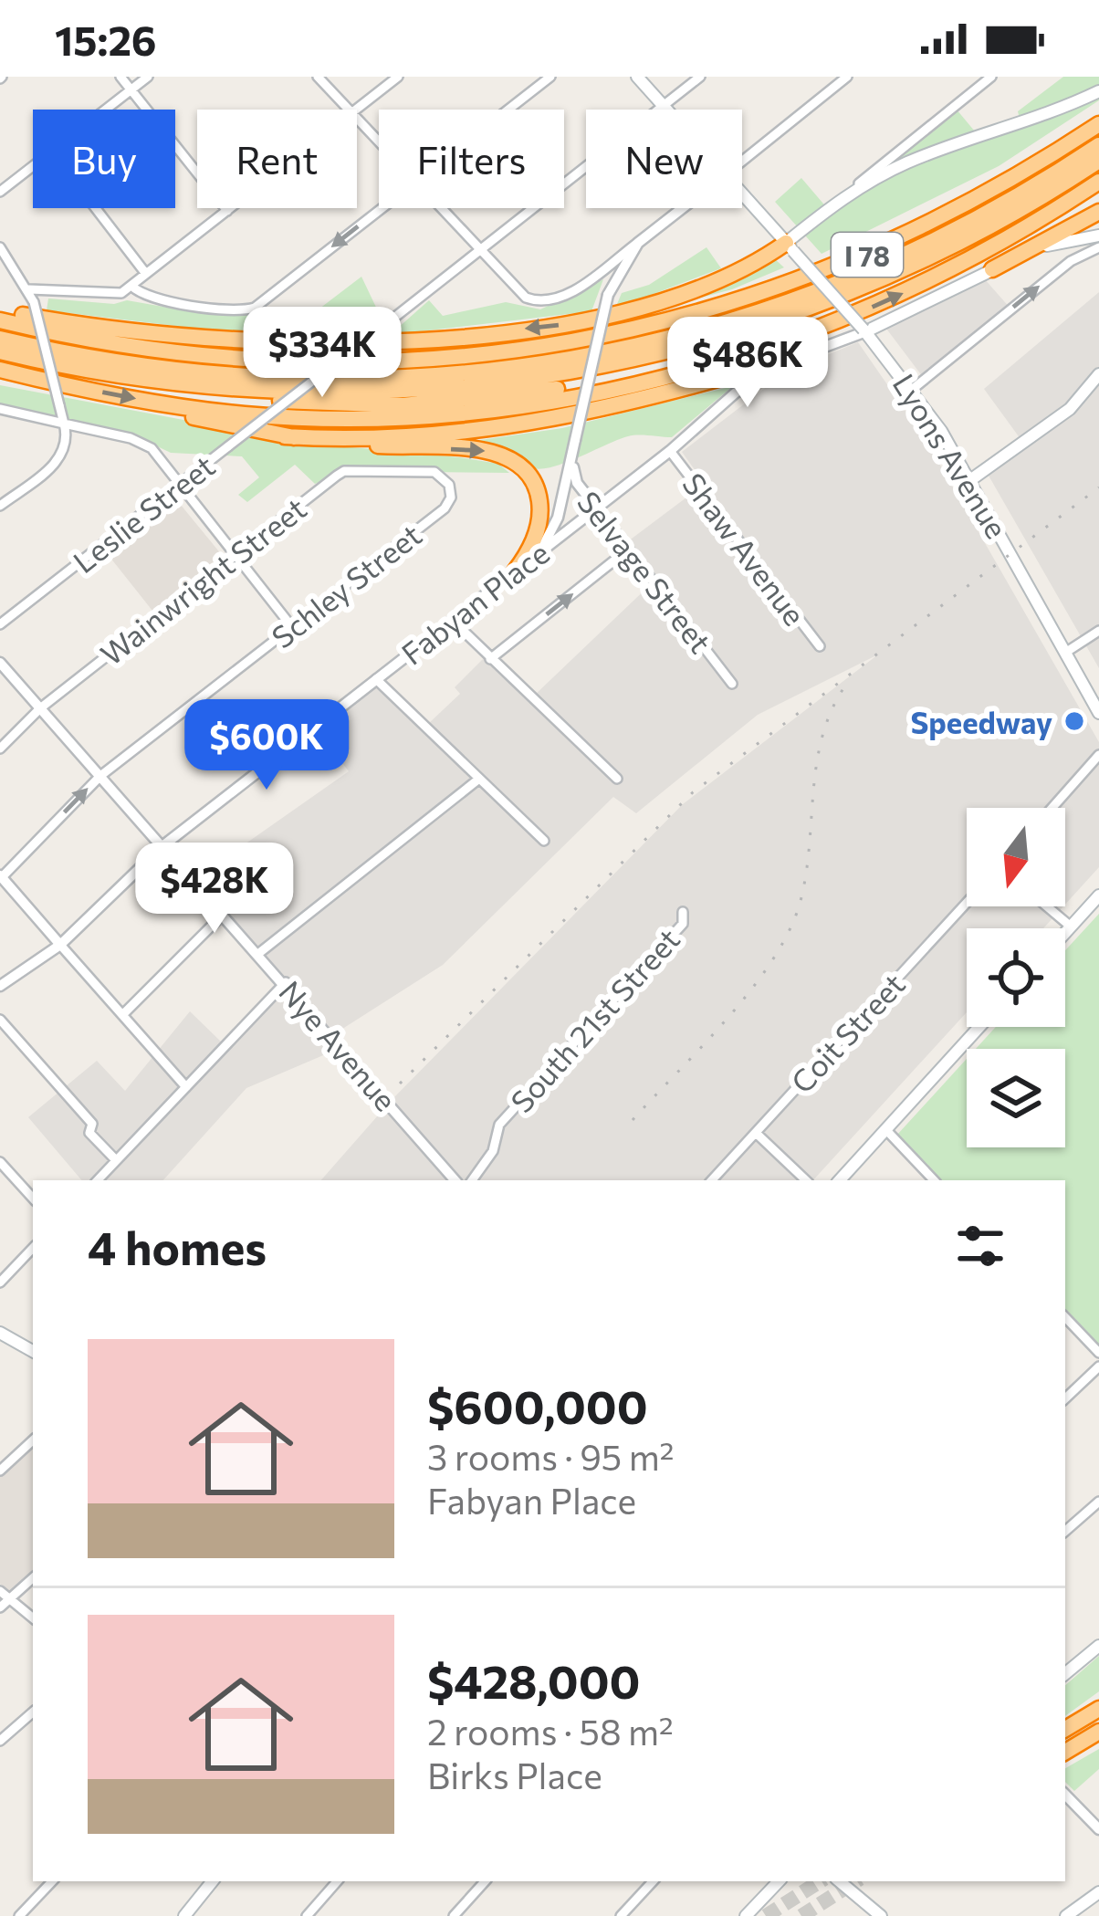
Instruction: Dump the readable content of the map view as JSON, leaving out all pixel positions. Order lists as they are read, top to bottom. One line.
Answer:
{"streets":{"highway":["I 78"],"main road":["Lyons Avenue"],"street":["Leslie Street","Shaw Avenue","Selvage Street","Wainwright Street","Schley Street","Fabyan Place","South 21st Street","Coit Street","Nye Avenue"]},"crossings":[["Lyons Avenue","Leslie Street"],["Lyons Avenue","Fabyan Place"],["Shaw Avenue","Fabyan Place"],["Selvage Street","Fabyan Place"],["Wainwright Street","Schley Street"],["Wainwright Street","Nye Avenue"],["Schley Street","Nye Avenue"],["Fabyan Place","Nye Avenue"]],"places":["Speedway"],"north":"bottom","page":{"status":"15:26","chip":["Buy","Rent","Filters","New"],"price":["$334K","$486K","$600K","$428K"],"heading":"4 homes","list":[{"name":"$600,000","note":"3 rooms · 95 m² · Fabyan Place"},{"name":"$428,000","note":"2 rooms · 58 m² · Birks Place"}]}}
